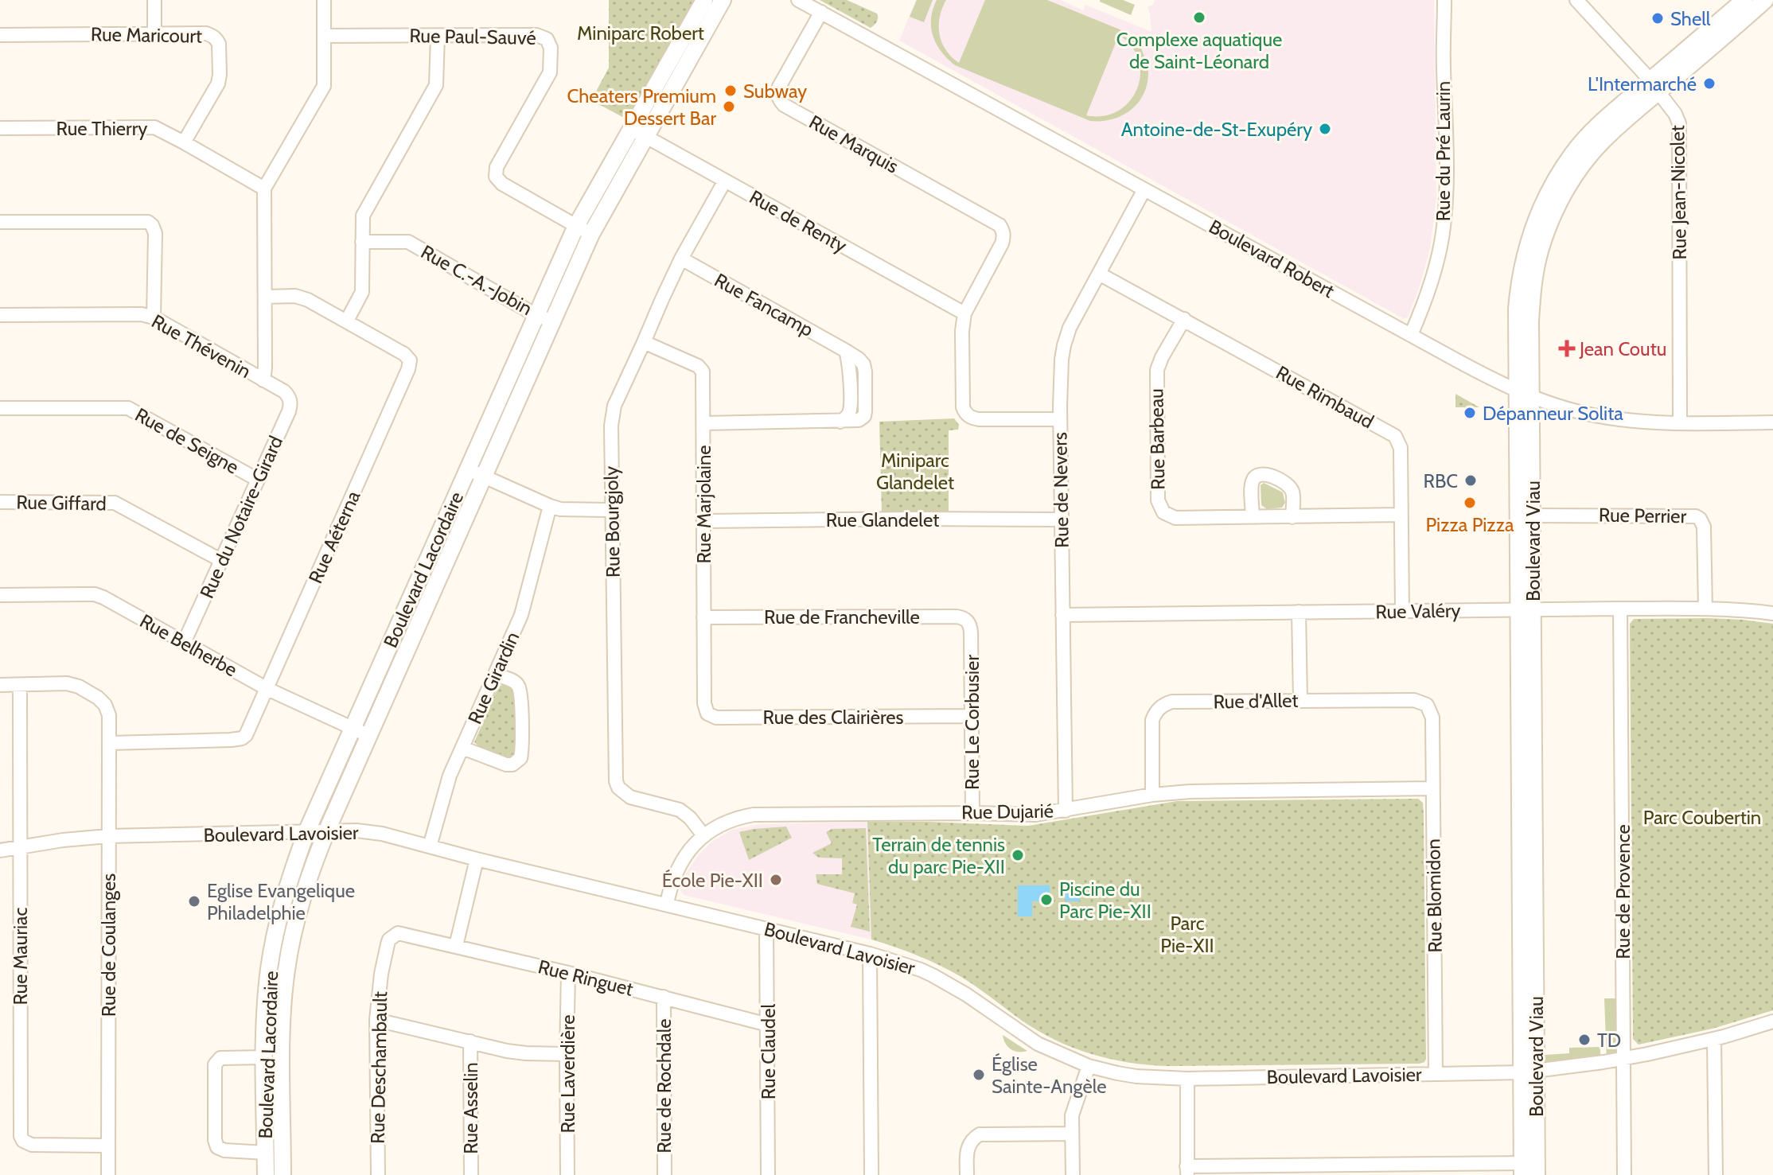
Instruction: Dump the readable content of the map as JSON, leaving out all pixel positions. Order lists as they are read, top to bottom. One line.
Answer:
{"streets":{"main road":["Boulevard Viau","Boulevard Lacordaire"],"street":["Rue Maricourt","Rue Paul-Sauvé","Rue Thierry","Rue Marquis","Rue du Pré Laurin","Rue Jean-Nicolet","Rue de Renty","Boulevard Robert","Rue C.-A.-Jobin","Rue Fancamp","Rue Thévenin","Rue Rimbaud","Rue Barbeau","Rue de Seigne","Rue de Nevers","Rue Giffard","Rue Marjolaine","Rue Perrier","Rue du Notaire-Girard","Rue Glandelet","Rue Bourgjoly","Rue Aéterna","Rue Valéry","Rue de Francheville","Rue Belherbe","Rue Girardin","Rue d'Allet","Rue des Clairières","Rue Le Corbusier","Rue Dujarié","Boulevard Lavoisier","Rue de Provence","Rue Blomidon","Rue de Coulanges","Rue Mauriac","Rue Ringuet","Rue Claudel","Rue Deschambault","Rue Laverdière","Rue de Rochdale","Rue Asselin"]},"crossings":[["Rue Maricourt","Rue Thierry"],["Rue Paul-Sauvé","Boulevard Lacordaire"],["Rue Marquis","Rue de Renty"],["Rue Marquis","Boulevard Robert"],["Rue du Pré Laurin","Boulevard Robert"],["Rue Jean-Nicolet","Boulevard Robert"],["Rue Jean-Nicolet","Boulevard Viau"],["Rue de Renty","Rue Bourgjoly"],["Rue de Renty","Boulevard Lacordaire"],["Boulevard Robert","Rue de Nevers"],["Boulevard Robert","Boulevard Viau"],["Rue C.-A.-Jobin","Boulevard Lacordaire"],["Rue Fancamp","Rue Bourgjoly"],["Rue Thévenin","Rue du Notaire-Girard"],["Rue Rimbaud","Rue Barbeau"],["Rue Rimbaud","Rue de Nevers"],["Rue Rimbaud","Rue Valéry"],["Rue de Seigne","Rue du Notaire-Girard"],["Rue de Nevers","Rue Glandelet"],["Rue de Nevers","Rue Valéry"],["Rue de Nevers","Rue Dujarié"],["Rue Giffard","Rue du Notaire-Girard"],["Rue Marjolaine","Rue Glandelet"],["Rue Marjolaine","Rue Bourgjoly"],["Rue Marjolaine","Rue de Francheville"],["Rue Marjolaine","Rue des Clairières"],["Rue Perrier","Boulevard Viau"],["Rue Perrier","Rue Valéry"],["Rue du Notaire-Girard","Rue Belherbe"],["Rue Bourgjoly","Rue Dujarié"],["Rue Aéterna","Rue Belherbe"],["Rue Aéterna","Rue de Coulanges"],["Boulevard Viau","Rue Valéry"],["Boulevard Viau","Boulevard Lavoisier"],["Boulevard Lacordaire","Rue Belherbe"],["Boulevard Lacordaire","Boulevard Lavoisier"],["Rue Valéry","Rue de Provence"],["Rue de Francheville","Rue Le Corbusier"],["Rue Girardin","Boulevard Lavoisier"],["Rue d'Allet","Rue Dujarié"],["Rue d'Allet","Rue Blomidon"],["Rue des Clairières","Rue Le Corbusier"],["Rue Le Corbusier","Rue Dujarié"],["Rue Dujarié","Boulevard Lavoisier"],["Rue Dujarié","Rue Blomidon"],["Boulevard Lavoisier","Rue de Provence"],["Boulevard Lavoisier","Rue Blomidon"],["Boulevard Lavoisier","Rue de Coulanges"],["Boulevard Lavoisier","Rue Mauriac"],["Boulevard Lavoisier","Rue Claudel"],["Rue de Coulanges","Rue Mauriac"],["Rue Ringuet","Rue Claudel"],["Rue Ringuet","Rue Deschambault"],["Rue Ringuet","Rue Laverdière"],["Rue Ringuet","Rue de Rochdale"]],"parks":["Miniparc Robert","Miniparc Glandelet","Parc Coubertin","Parc Pie-XII"],"places":{"other":["Complexe aquatique de Saint-Léonard","Shell","L'Intermarché","Subway","Cheaters Premium Dessert Bar","Antoine-de-St-Exupéry","Dépanneur Solita","RBC","Pizza Pizza","Terrain de tennis du parc Pie-XII","École Pie-XII","Piscine du Parc Pie-XII","Eglise Evangelique Philadelphie","TD","Église Sainte-Angèle"],"health":["Jean Coutu"]}}
